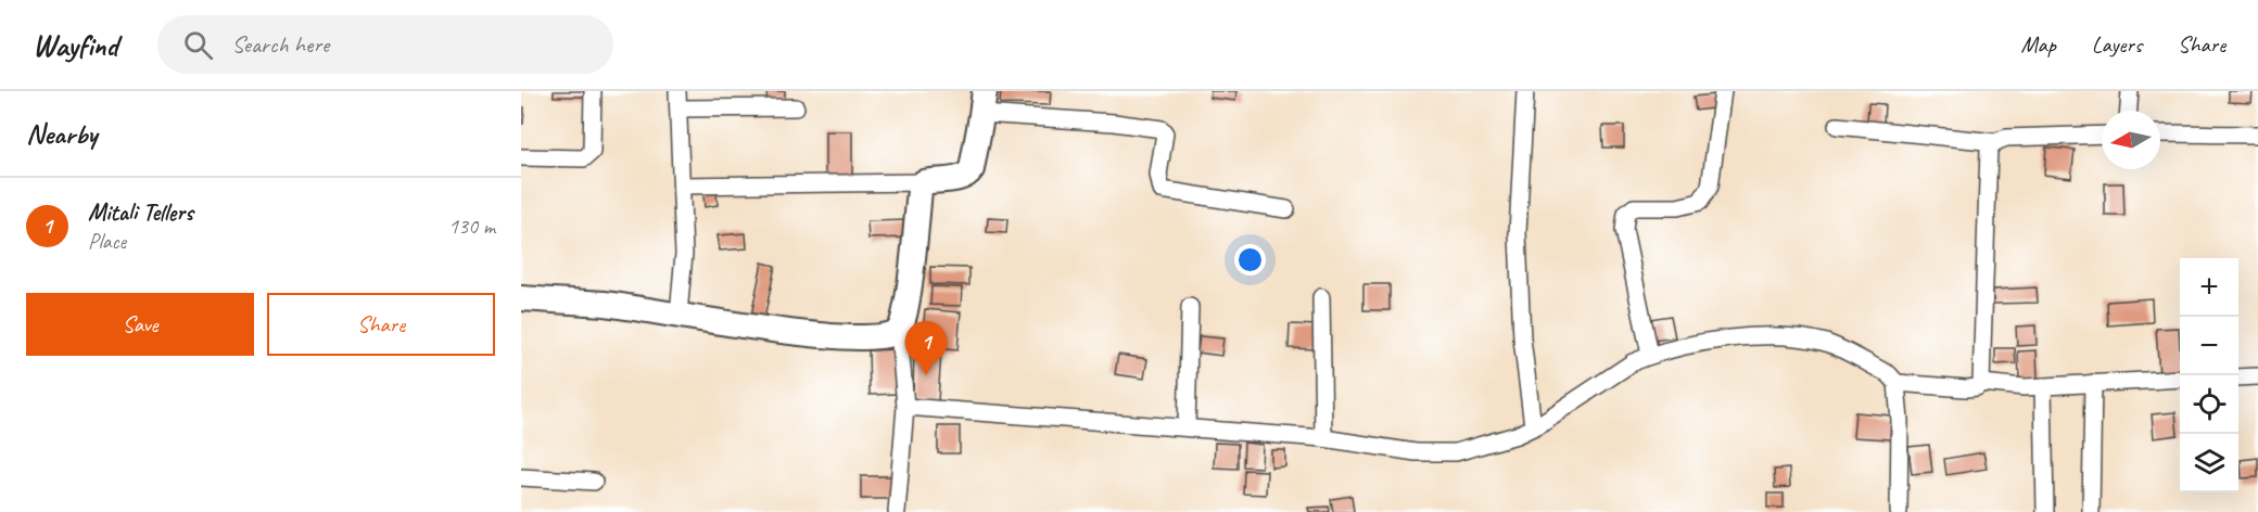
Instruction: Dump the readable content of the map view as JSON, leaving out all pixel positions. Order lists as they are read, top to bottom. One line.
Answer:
{"north":"left","page":{"header":"Wayfind","search":"Search here","nav":["Map","Layers","Share"],"heading":"Nearby","list":[{"mark":"1","name":"Mitali Tellers","note":"Place","value":"130 m"}],"map_buttons":["+","−"],"buttons":["Save","Share"],"pins":"1"}}
